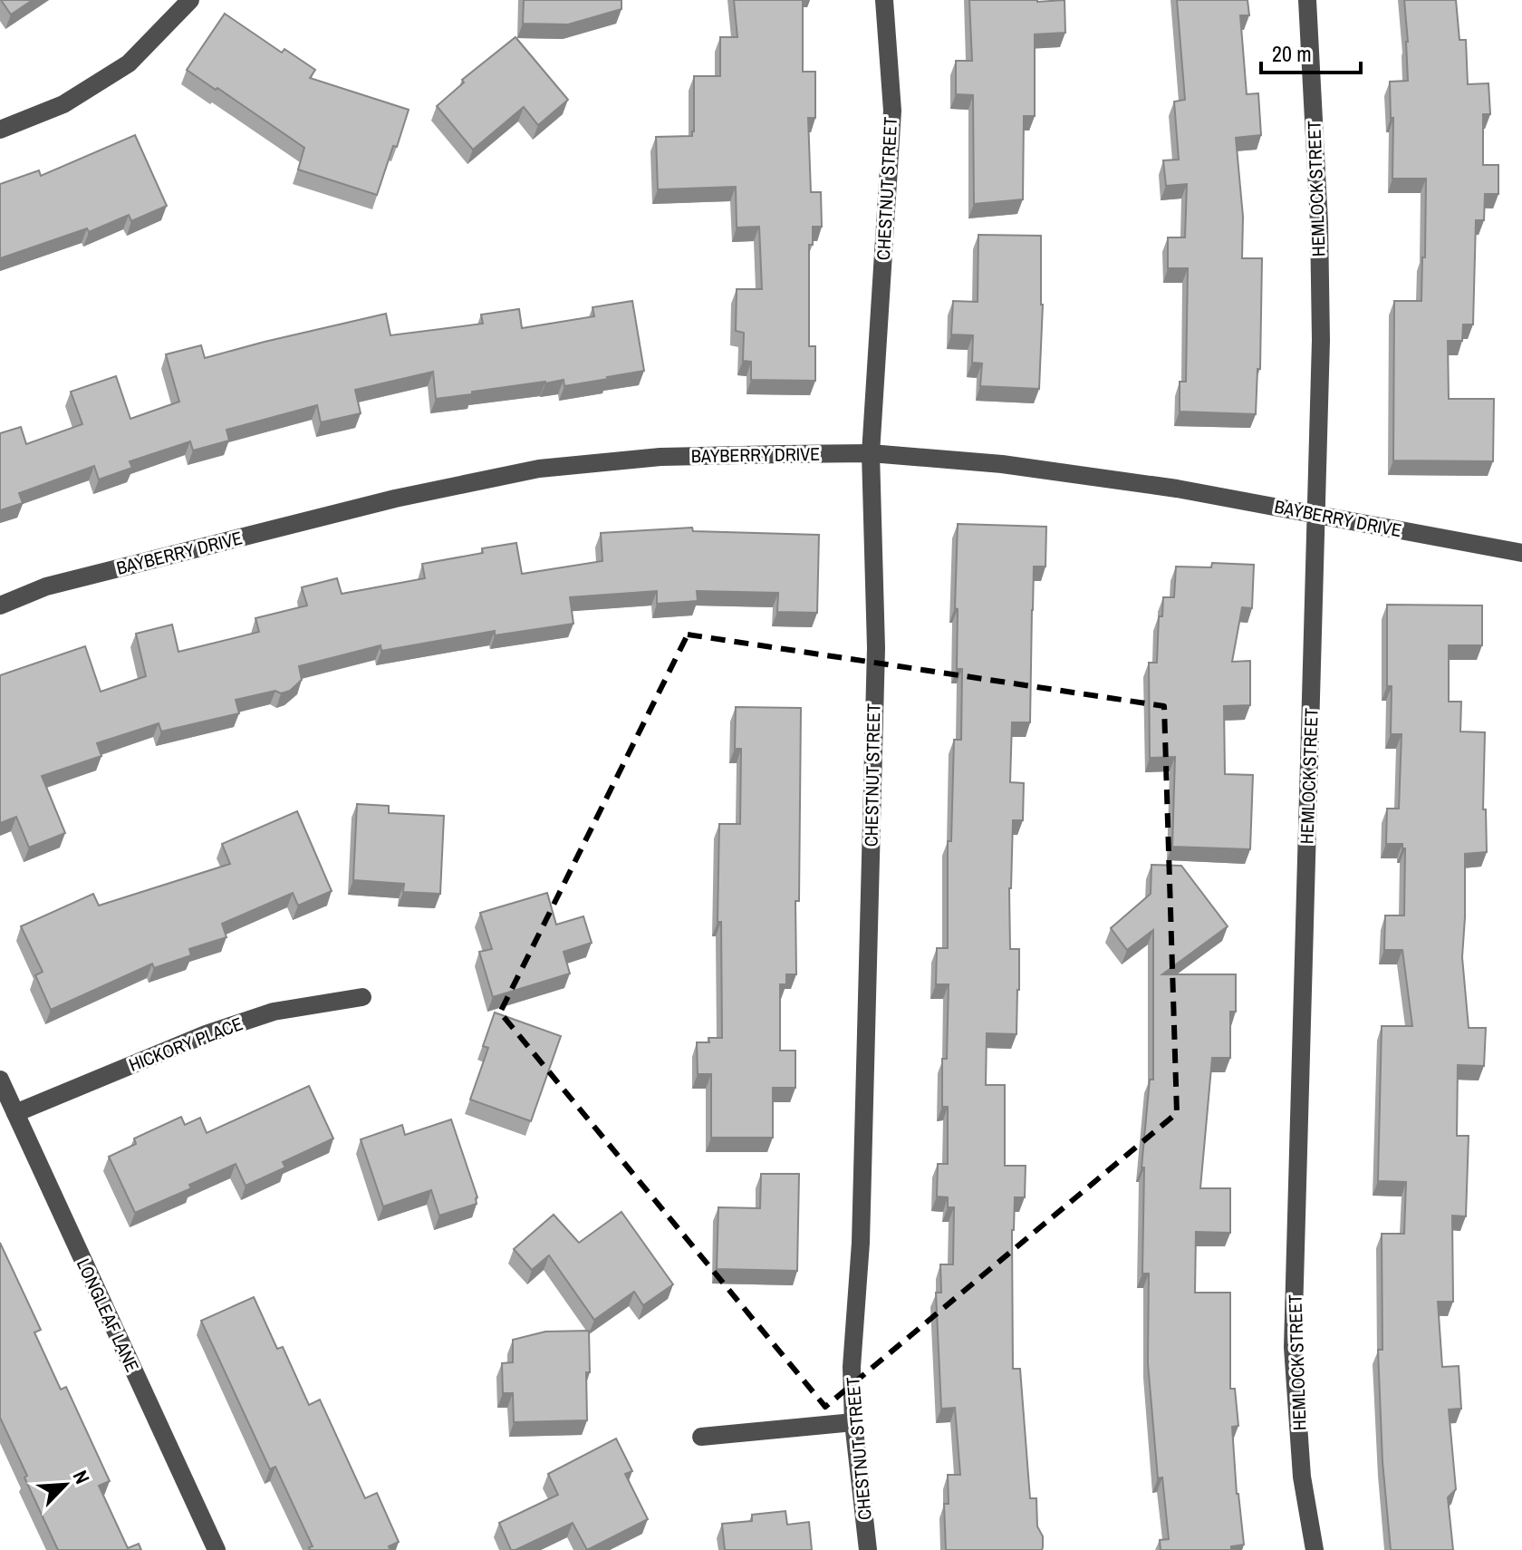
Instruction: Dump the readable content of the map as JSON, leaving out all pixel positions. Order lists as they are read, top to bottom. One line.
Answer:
{"streets":{"street":["CHESTNUT STREET","HEMLOCK STREET","BAYBERRY DRIVE","HICKORY PLACE","LONGLEAF LANE"]},"crossings":[["CHESTNUT STREET","BAYBERRY DRIVE"],["HEMLOCK STREET","BAYBERRY DRIVE"],["HICKORY PLACE","LONGLEAF LANE"]],"scale_bar":"20 m","north":"top right"}
